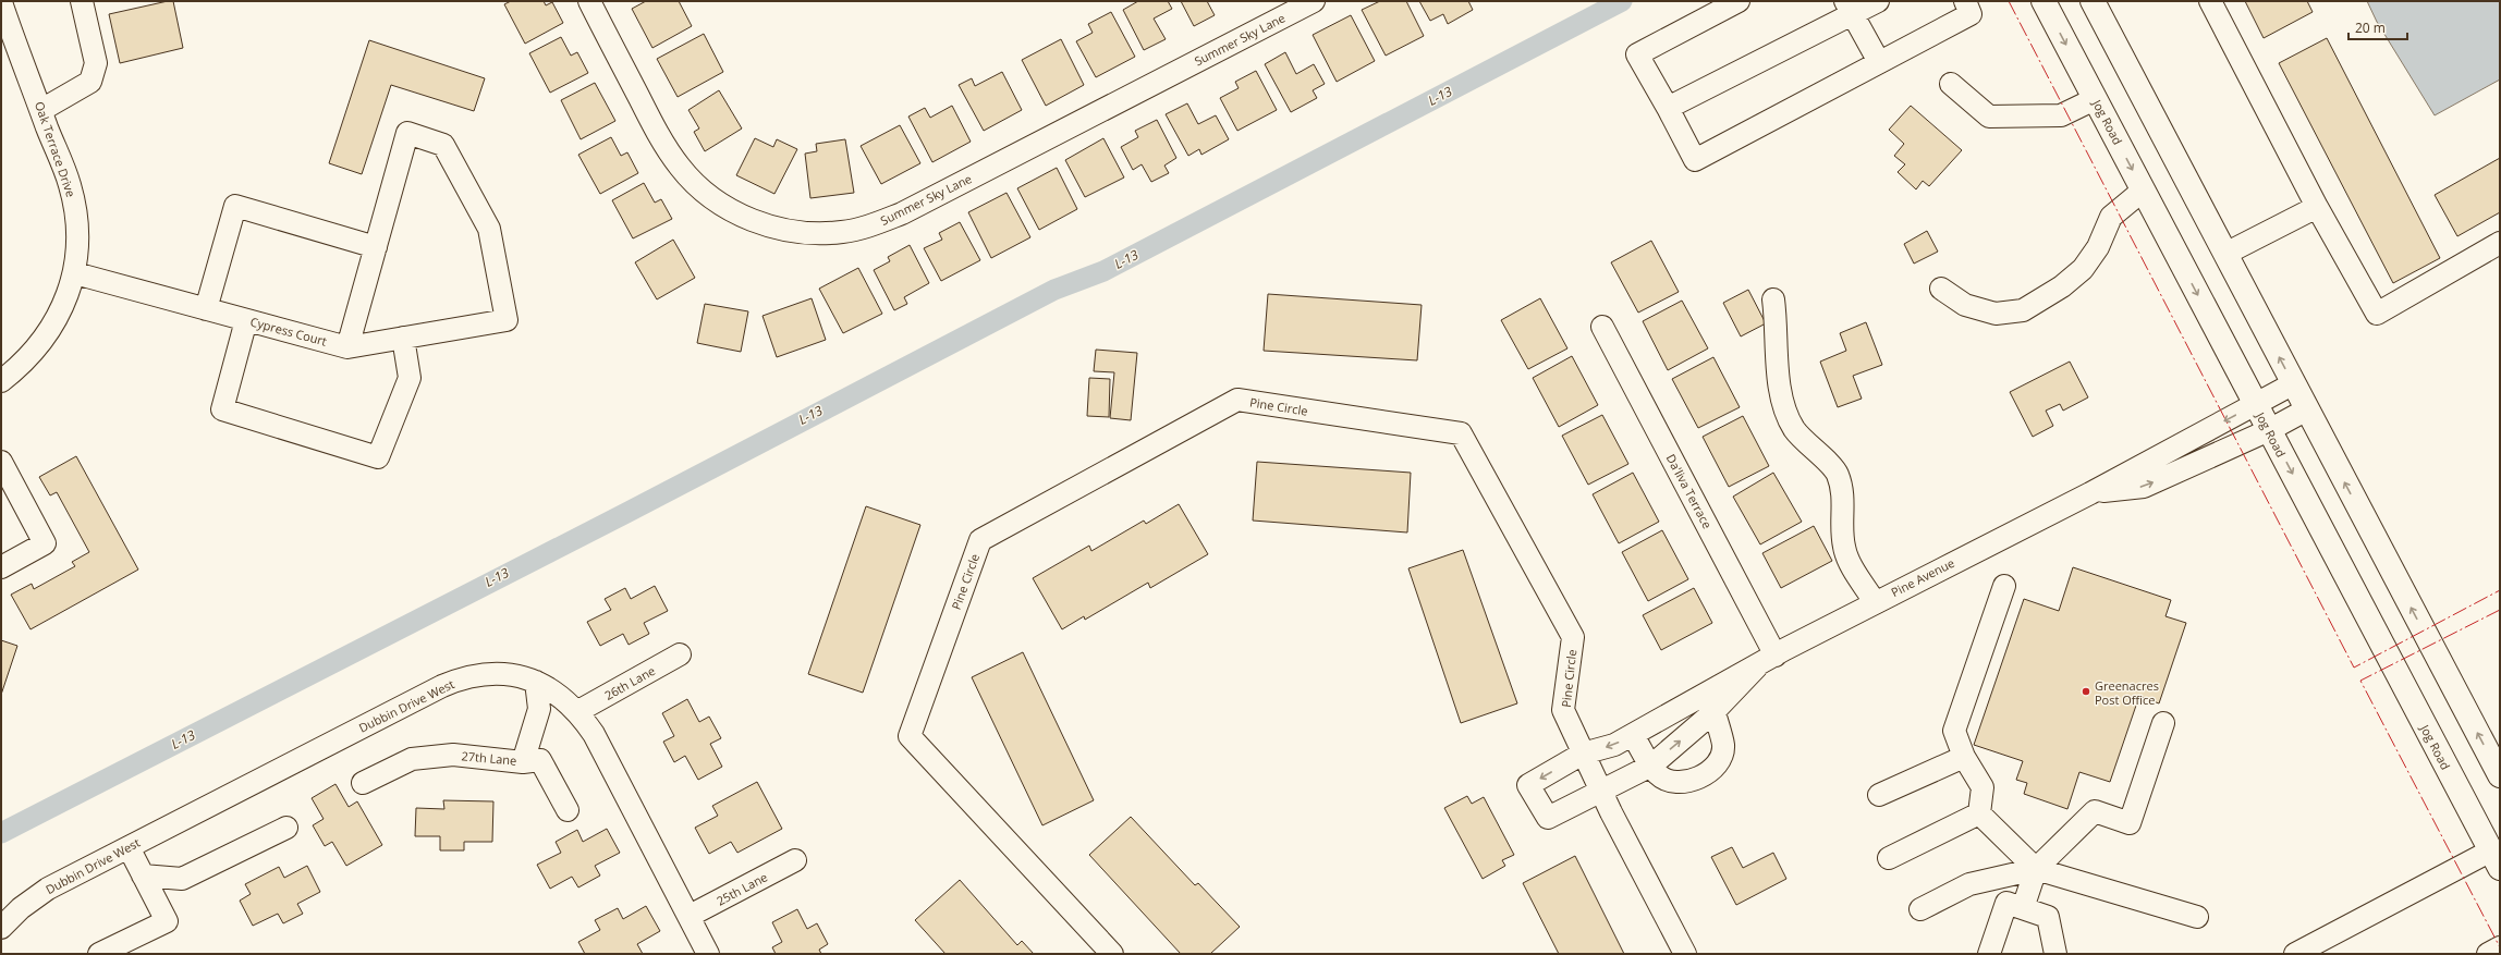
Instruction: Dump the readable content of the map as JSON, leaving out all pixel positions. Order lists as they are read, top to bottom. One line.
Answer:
{"streets":{"main road":["Jog Road"],"street":["Summer Sky Lane","Oak Terrace Drive","Cypress Court","Pine Circle","Da'liva Terrace","Pine Avenue","26th Lane","Dubbin Drive West","27th Lane","25th Lane"]},"crossings":[["Jog Road","Pine Avenue"],["Oak Terrace Drive","Cypress Court"],["Pine Circle","Pine Avenue"],["Da'liva Terrace","Pine Avenue"],["26th Lane","Dubbin Drive West"],["Dubbin Drive West","27th Lane"],["Dubbin Drive West","25th Lane"]],"water":["L-13"],"places":["Greenacres Post Office"],"scale_bar":"20 m"}
